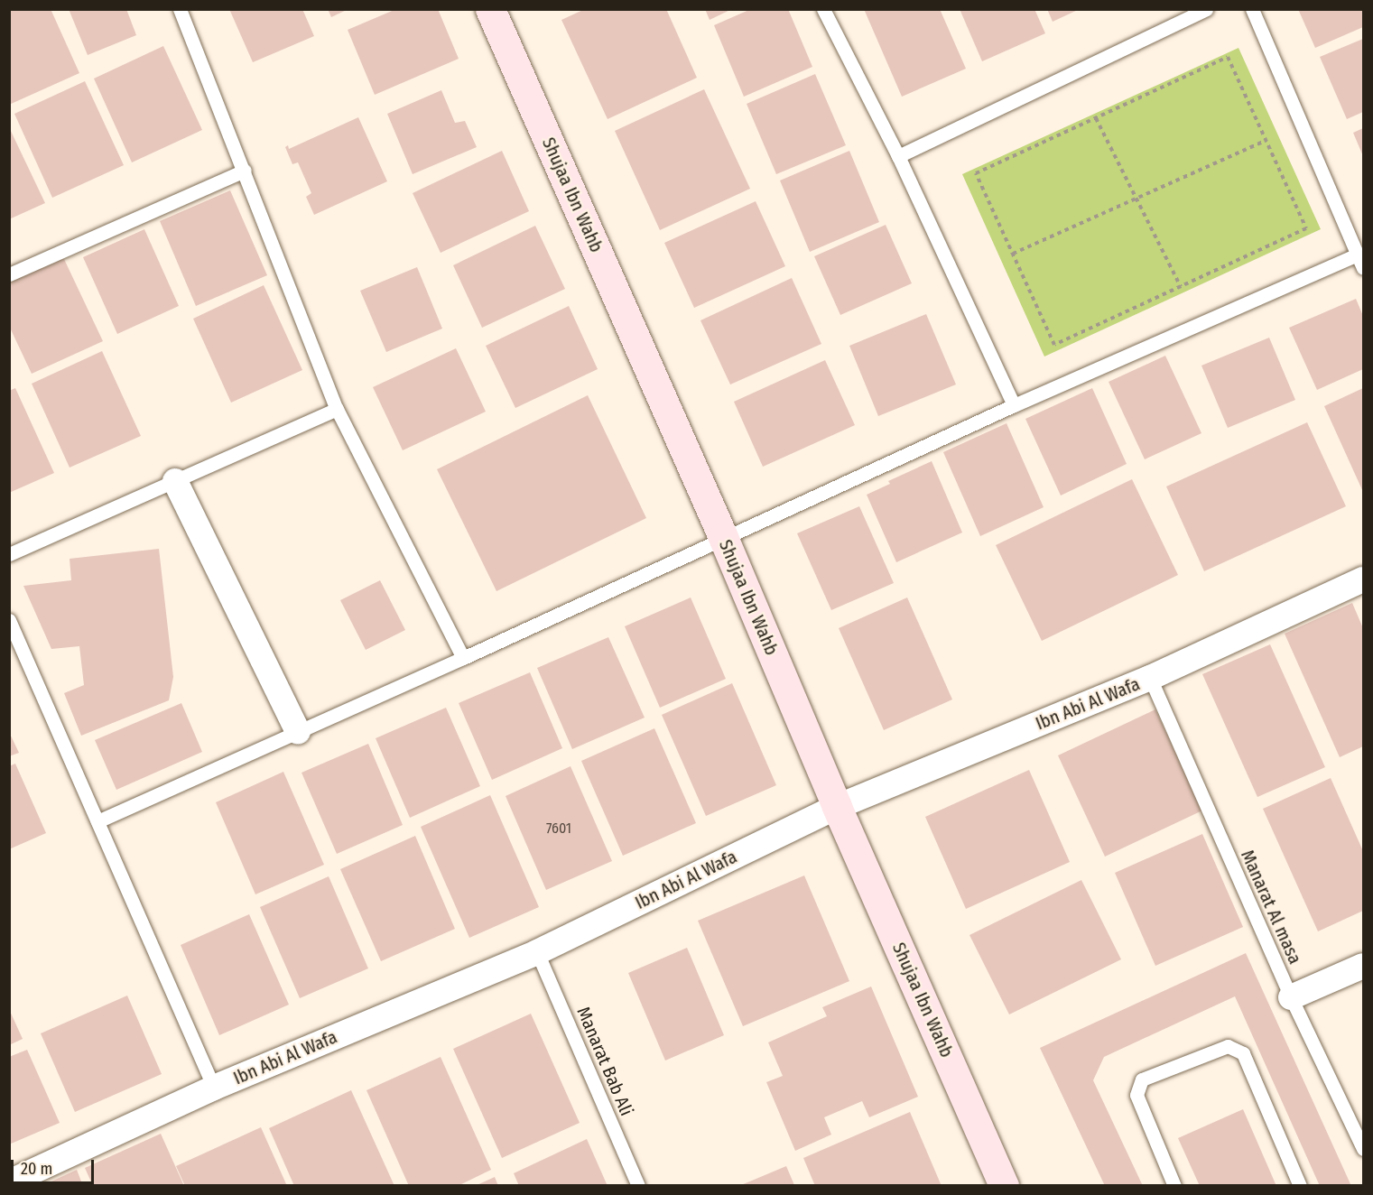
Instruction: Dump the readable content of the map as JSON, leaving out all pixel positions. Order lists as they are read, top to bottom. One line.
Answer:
{"streets":{"street":["Shujaa Ibn Wahb","Ibn Abi Al Wafa"],"lane":["Manarat Al masa","Manarat Bab Ali"]},"crossings":[["Shujaa Ibn Wahb","Ibn Abi Al Wafa"],["Ibn Abi Al Wafa","Manarat Al masa"],["Ibn Abi Al Wafa","Manarat Bab Ali"]],"house_numbers":["7601"],"scale_bar":"20 m"}
